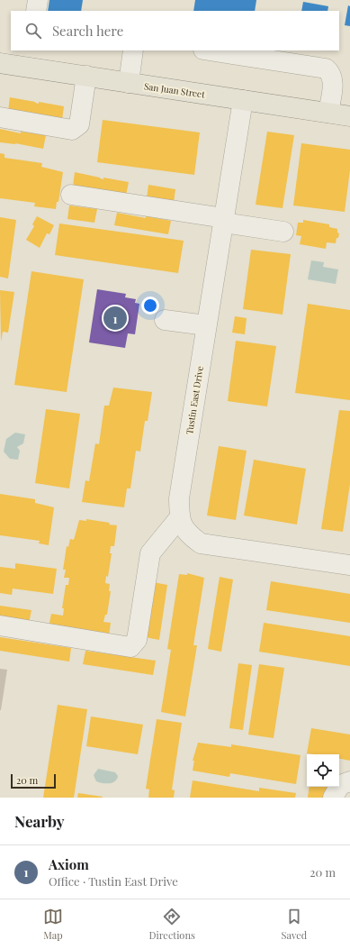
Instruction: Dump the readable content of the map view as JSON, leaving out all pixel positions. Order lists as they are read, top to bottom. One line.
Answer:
{"streets":{"main road":["San Juan Street"],"street":["Tustin East Drive"]},"crossings":[["San Juan Street","Tustin East Drive"]],"scale_bar":"20 m","page":{"search":"Search here","pins":"1","scale":"20 m","heading":"Nearby","list":[{"mark":"1","name":"Axiom","note":"Office · Tustin East Drive","value":"20 m"}],"nav":["Map","Directions","Saved"]}}
